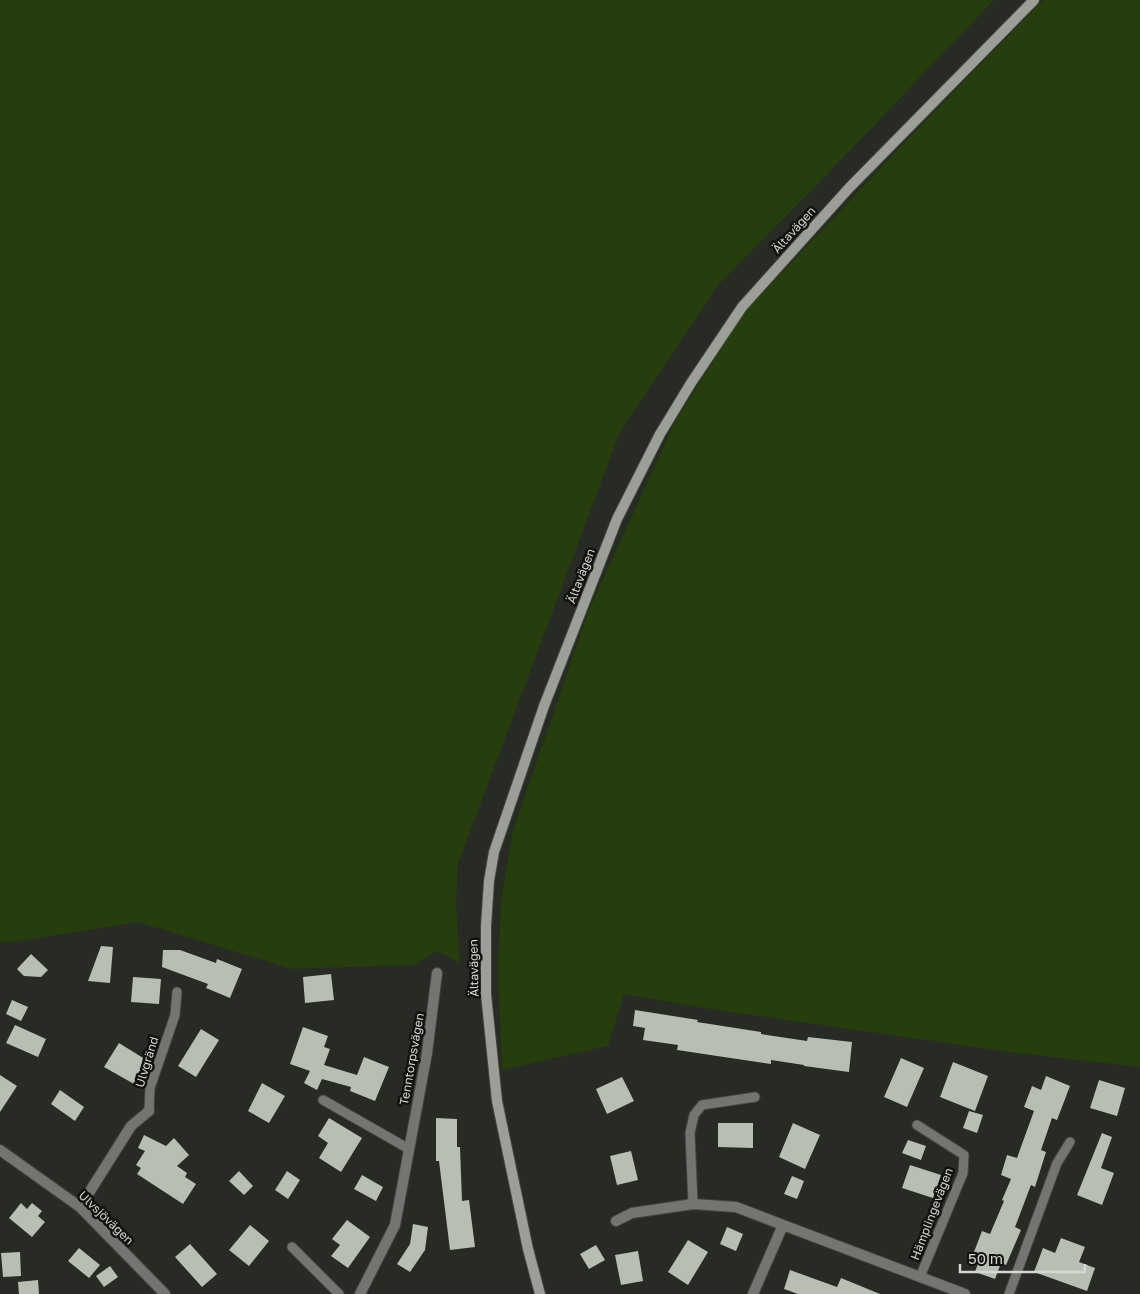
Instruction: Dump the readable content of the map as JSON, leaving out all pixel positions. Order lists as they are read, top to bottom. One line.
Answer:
{"streets":{"main road":["Ältavägen"],"street":["Tenntorpsvägen","Ulvgränd","Hämplingevägen","Ulvsjövägen"]},"crossings":[["Ulvgränd","Ulvsjövägen"]],"scale_bar":"50 m"}
